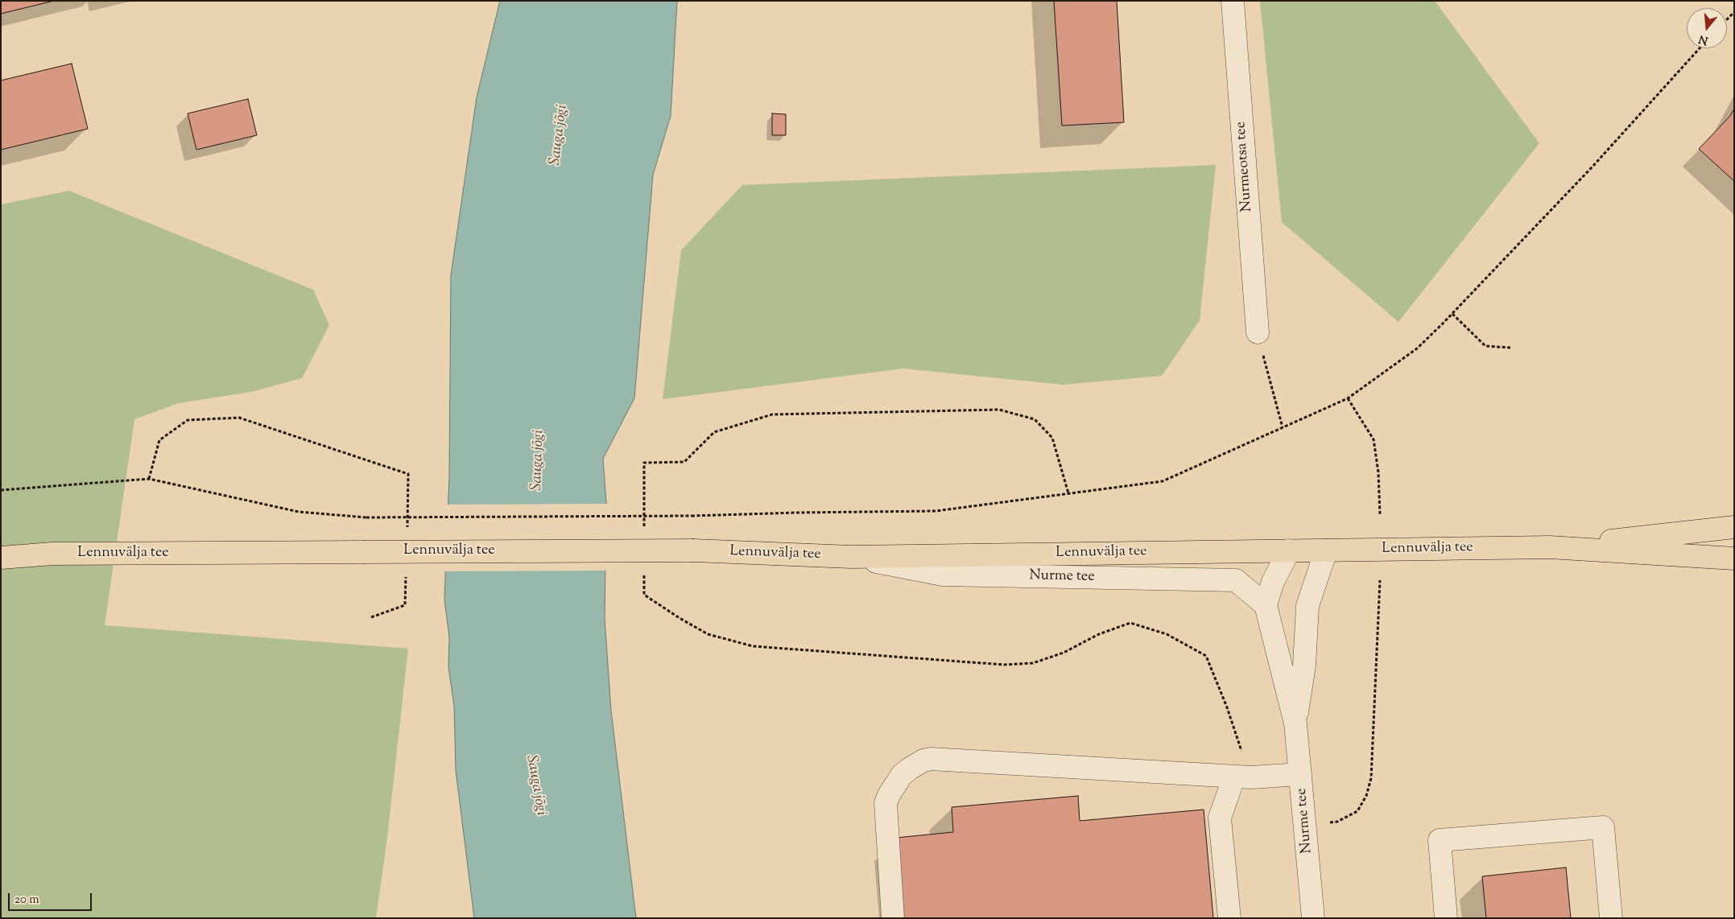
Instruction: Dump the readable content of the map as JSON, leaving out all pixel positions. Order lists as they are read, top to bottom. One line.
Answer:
{"streets":{"main road":["Lennuvälja tee"],"street":["Nurmeotsa tee","Nurme tee"]},"crossings":[["Lennuvälja tee","Nurme tee"]],"water":["Sauga jõgi"],"scale_bar":"20 m","north":"bottom"}
